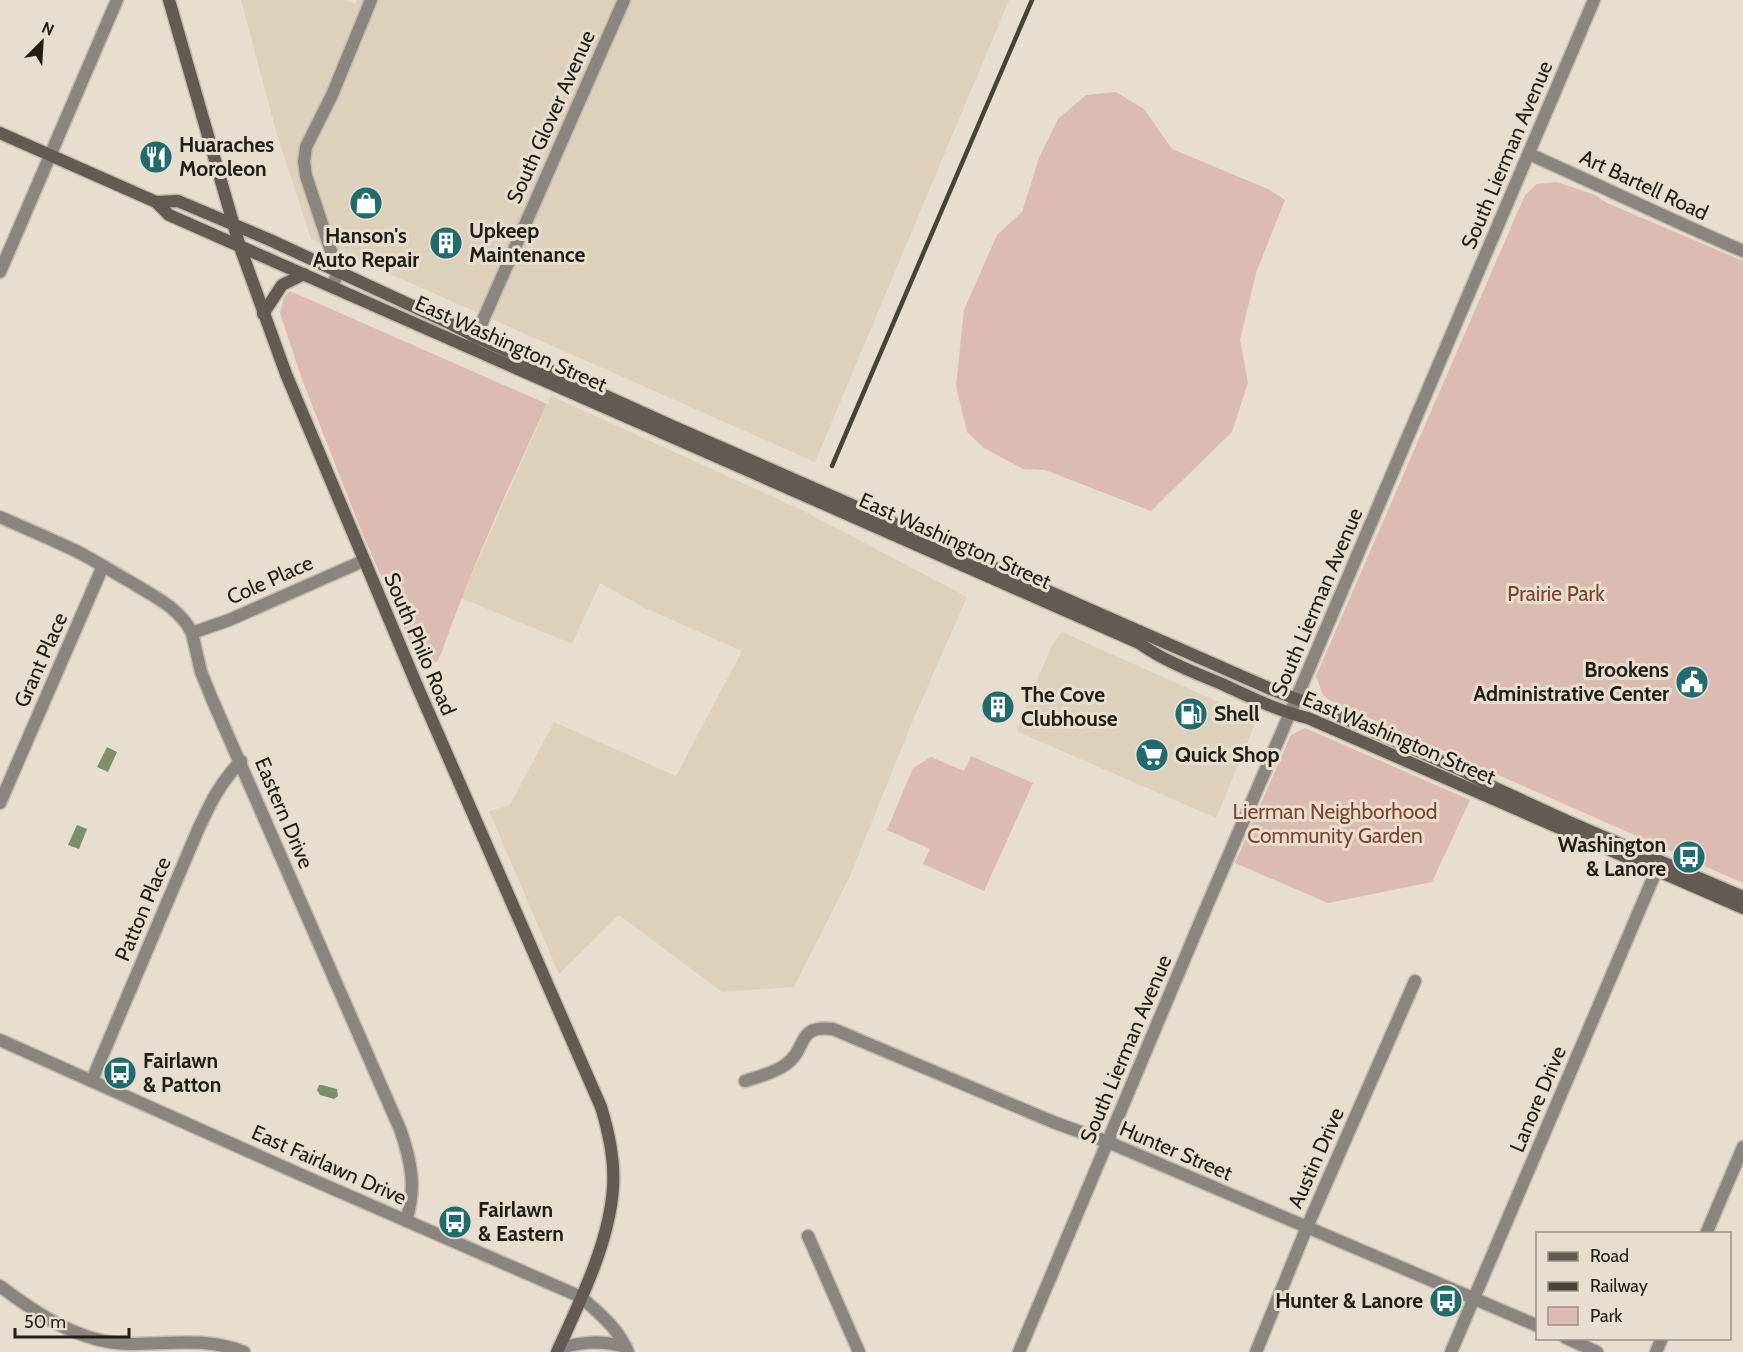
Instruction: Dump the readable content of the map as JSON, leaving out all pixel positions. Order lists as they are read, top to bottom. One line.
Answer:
{"streets":{"main road":["East Washington Street","South Philo Road"],"street":["South Glover Avenue","South Lierman Avenue","Art Bartell Road","Cole Place","Grant Place","Eastern Drive","Patton Place","Lanore Drive","Hunter Street","Austin Drive","East Fairlawn Drive"]},"crossings":[["South Glover Avenue","East Washington Street"],["South Lierman Avenue","Art Bartell Road"],["South Lierman Avenue","East Washington Street"],["South Lierman Avenue","Hunter Street"],["East Washington Street","South Philo Road"],["East Washington Street","Lanore Drive"],["Cole Place","South Philo Road"],["Cole Place","Eastern Drive"],["South Philo Road","East Fairlawn Drive"],["Grant Place","Eastern Drive"],["Eastern Drive","Patton Place"],["Eastern Drive","East Fairlawn Drive"],["Patton Place","East Fairlawn Drive"],["Lanore Drive","Hunter Street"],["Hunter Street","Austin Drive"]],"parks":["Prairie Park","Lierman Neighborhood Community Garden"],"places":{"restaurant":["Huaraches Moroleon"],"shop":["Hanson's Auto Repair"],"building":["Upkeep Maintenance","The Cove Clubhouse"],"public building":["Brookens Administrative Center"],"fuel station":["Shell"],"supermarket":["Quick Shop"],"bus stop":["Washington & Lanore","Fairlawn & Patton","Fairlawn & Eastern","Hunter & Lanore"]},"legend":["Road","Railway","Park"],"scale_bar":"50 m","north":"top right"}
